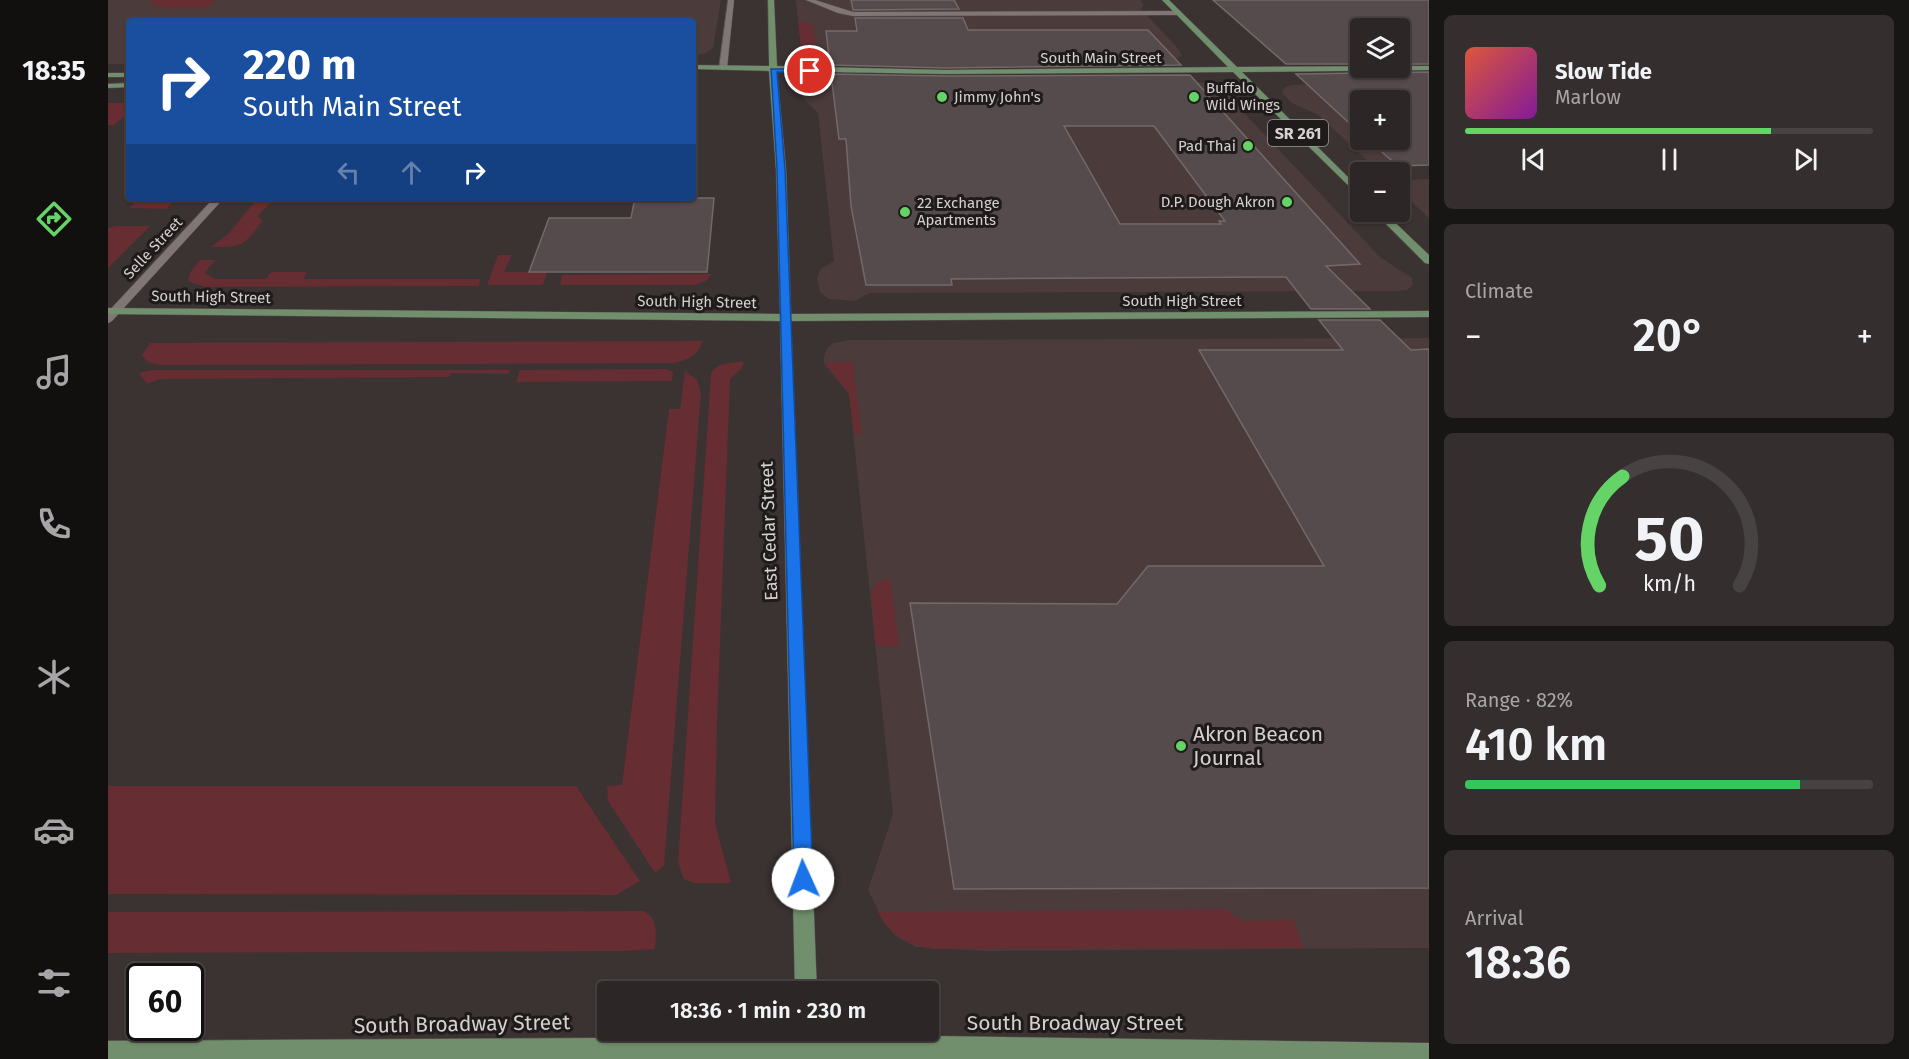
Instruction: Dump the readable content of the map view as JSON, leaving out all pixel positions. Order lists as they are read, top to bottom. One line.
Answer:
{"streets":{"main road":["South Main Street","SR 261","South High Street","East Cedar Street","South Broadway Street"],"street":["Selle Street"]},"crossings":[["South Main Street","SR 261"],["South Main Street","East Cedar Street"],["Selle Street","South High Street"],["South High Street","East Cedar Street"]],"places":["Jimmy John's","Buffalo Wild Wings","Pad Thai","D.P. Dough Akron","22 Exchange Apartments","Akron Beacon Journal"],"page":{"tabs":"18:35","map_buttons":["+","−"],"turn":["220 m","South Main Street"],"song":["Slow Tide","Marlow"],"tile":["Climate",["Range · 82%","410 km"],["Arrival","18:36"]],"heat":["−","20°","+"],"limit":"60","trip":"18:36 · 1 min · 230 m","gauge":["50","km/h"]}}
